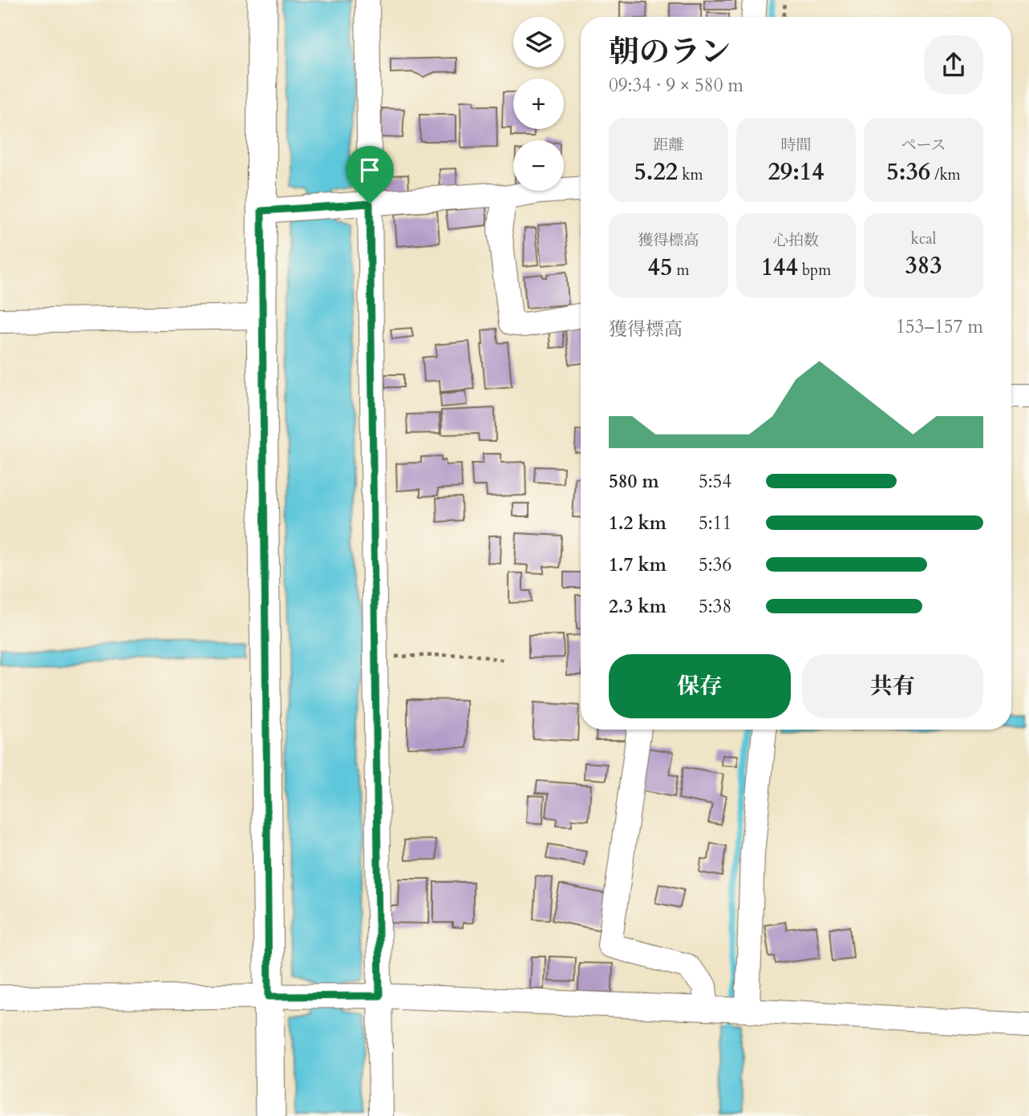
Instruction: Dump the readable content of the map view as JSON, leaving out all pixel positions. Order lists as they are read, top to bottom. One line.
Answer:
{"page":{"map_buttons":["+","−"],"heading":["朝のラン","09:34 · 9 × 580 m"],"stats":[["距離","5.22 km"],["時間","29:14"],["ペース","5:36 /km"],["獲得標高","45 m"],["心拍数","144 bpm"],["kcal","383"]],"chart":["獲得標高","153–157 m"],"list":[{"name":"580 m","note":"5:54"},{"name":"1.2 km","note":"5:11"},{"name":"1.7 km","note":"5:36"},{"name":"2.3 km","note":"5:38"}],"buttons":["保存","共有"]}}
